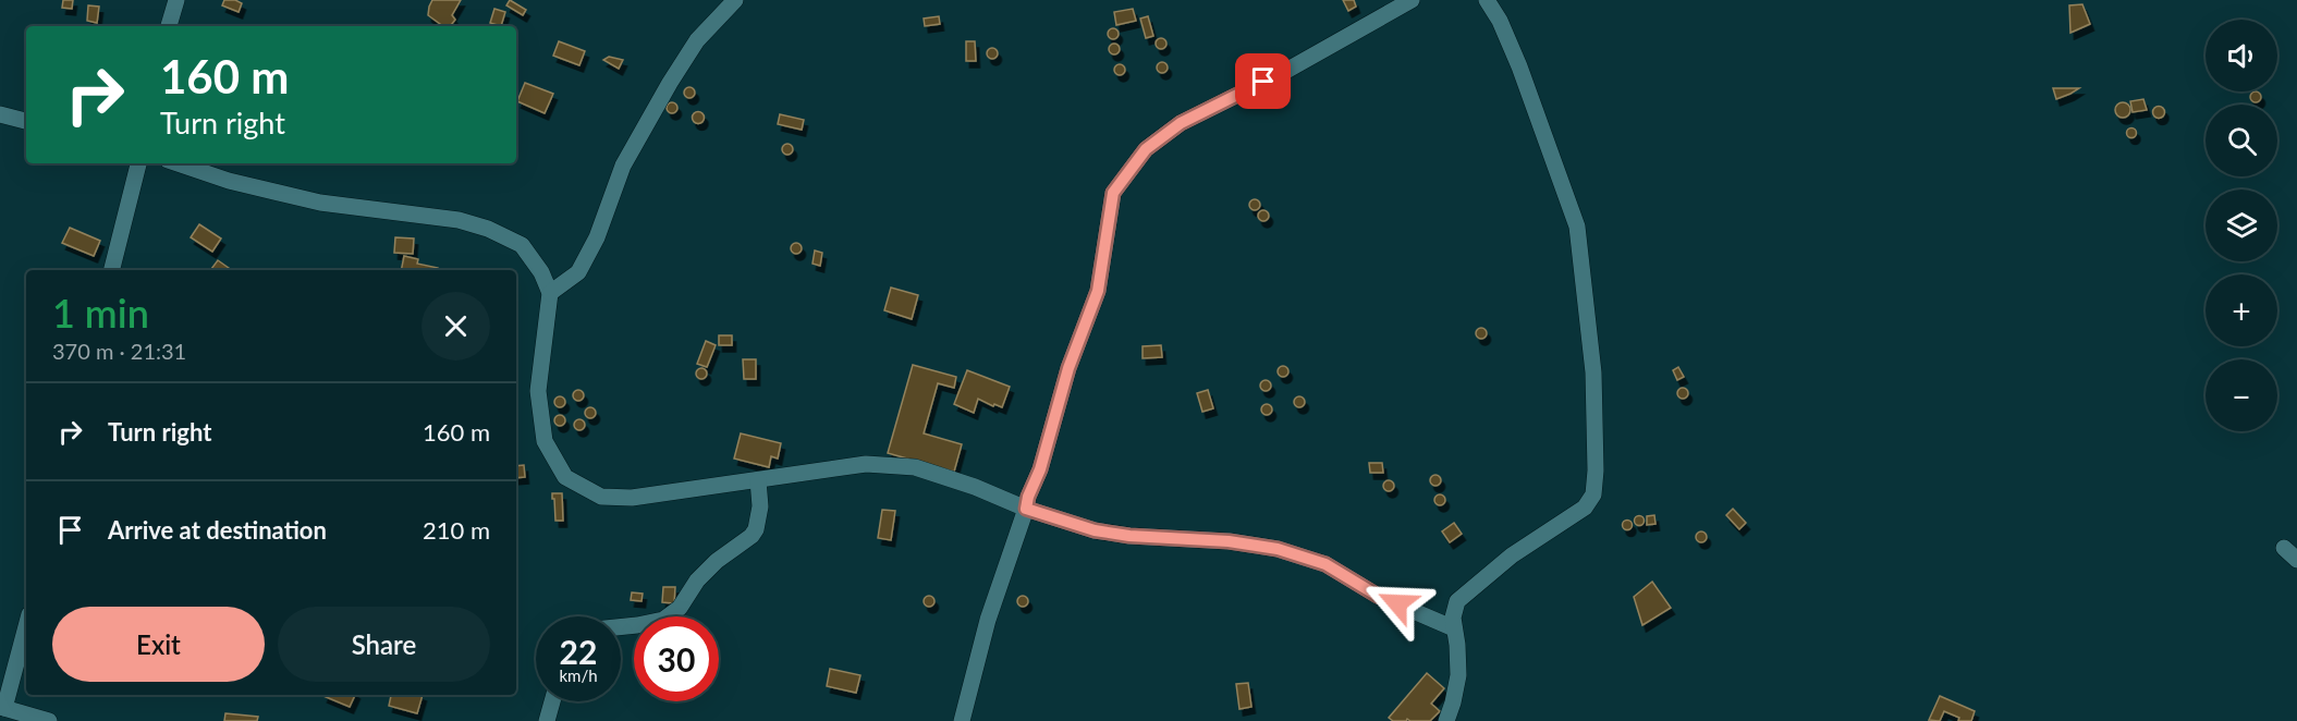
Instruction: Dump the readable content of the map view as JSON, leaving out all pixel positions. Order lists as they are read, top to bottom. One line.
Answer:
{"page":{"map_buttons":["+","−"],"turn":["160 m","Turn right"],"heading":["1 min","370 m · 21:31"],"list":[{"name":"Turn right","value":"160 m"},{"name":"Arrive at destination","value":"210 m"}],"buttons":["Exit","Share"],"speed":"22 km/h","limit":"30"}}
